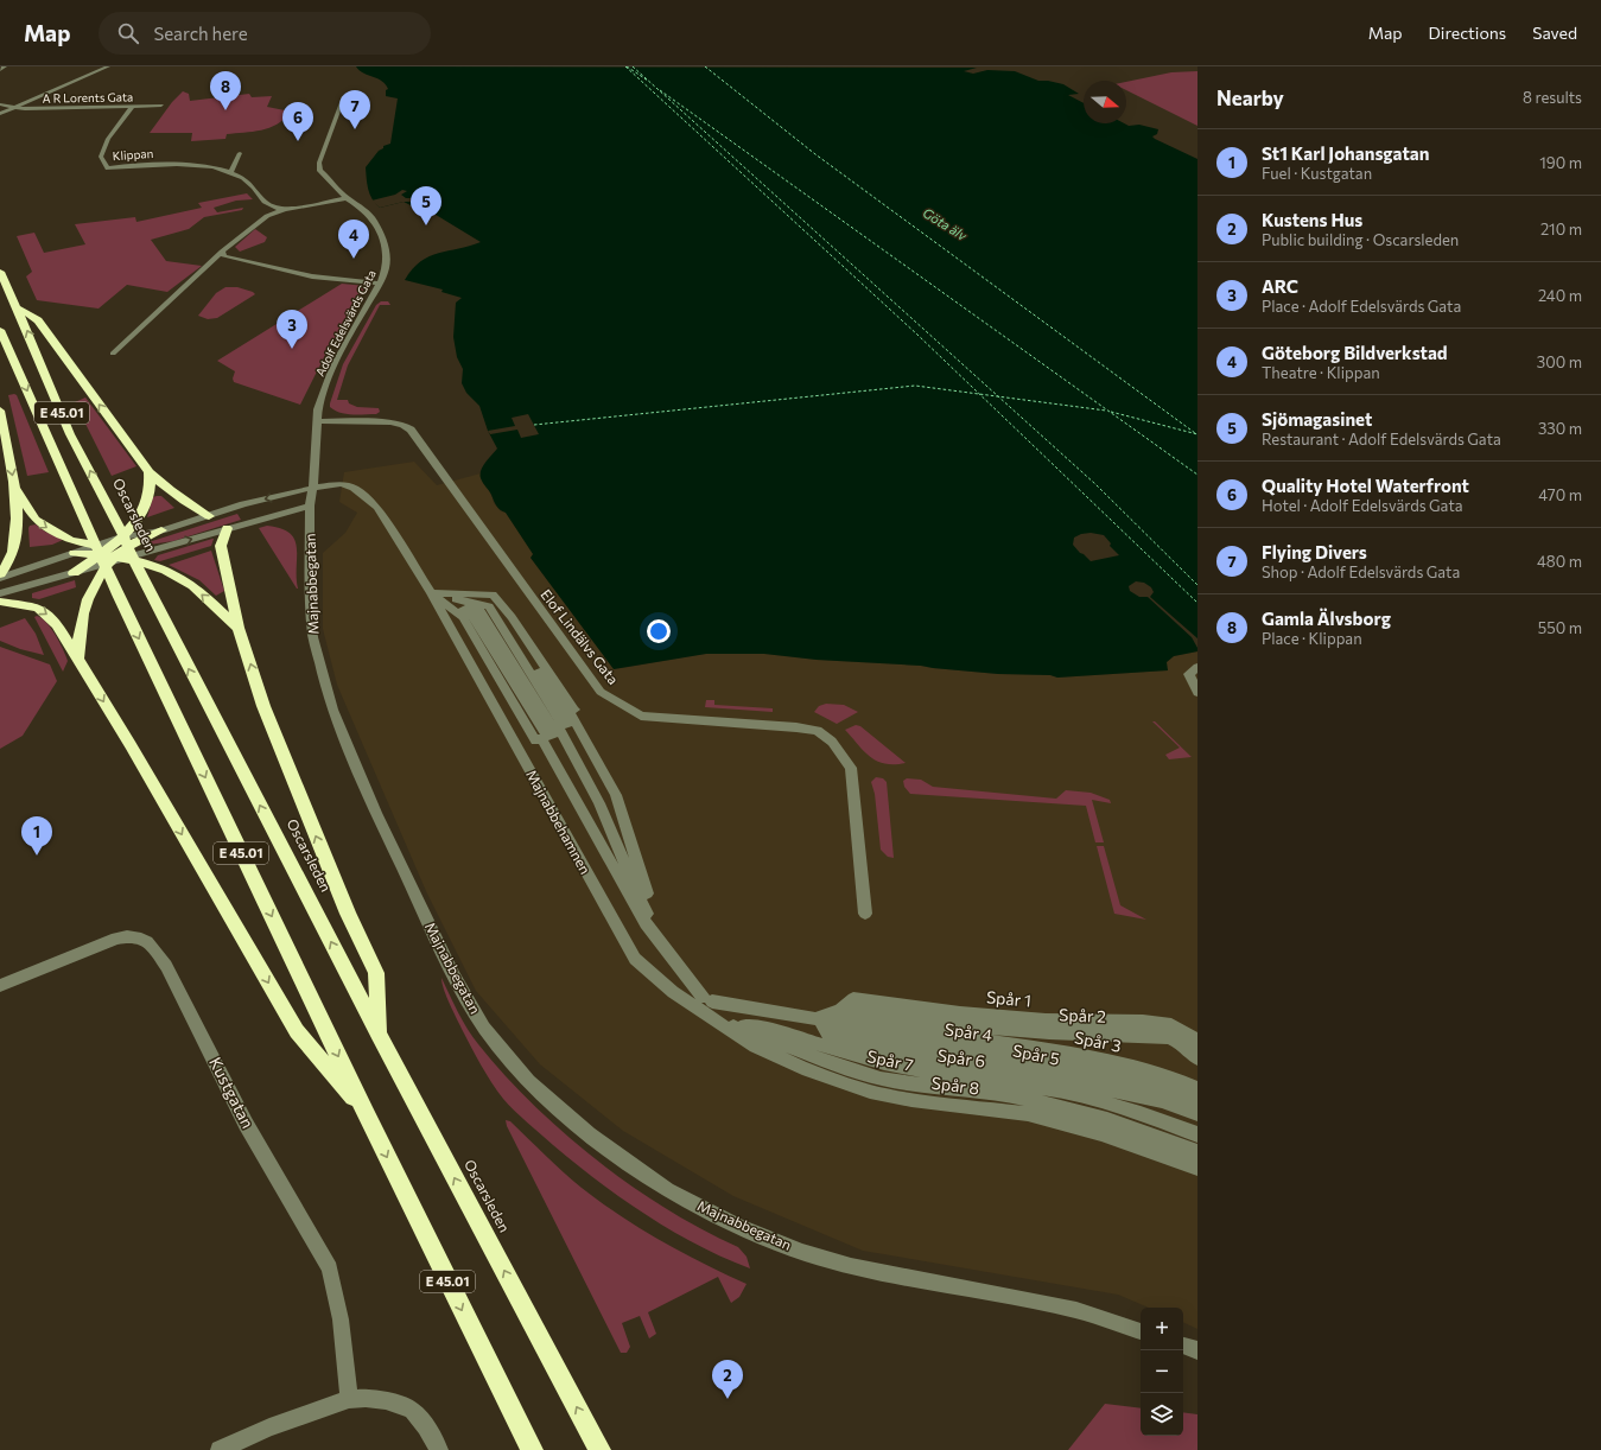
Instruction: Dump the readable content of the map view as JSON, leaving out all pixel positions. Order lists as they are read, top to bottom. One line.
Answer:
{"streets":{"highway":["E 45.01","Oscarsleden"],"street":["A R Lorents Gata","Klippan","Adolf Edelsvärds Gata","Majnabbegatan","Elof Lindälvs Gata","Majnabbehamnen","Spår 1","Spår 2","Spår 4","Spår 3","Spår 5","Spår 6","Spår 7","Spår 8","Kustgatan"]},"crossings":[["A R Lorents Gata","Klippan"],["Adolf Edelsvärds Gata","Majnabbegatan"],["Adolf Edelsvärds Gata","Elof Lindälvs Gata"],["Adolf Edelsvärds Gata","Majnabbehamnen"],["Majnabbehamnen","Spår 1"],["Majnabbehamnen","Spår 2"],["Majnabbehamnen","Spår 4"],["Majnabbehamnen","Spår 3"],["Majnabbehamnen","Spår 5"],["Majnabbehamnen","Spår 6"],["Majnabbehamnen","Spår 7"],["Majnabbehamnen","Spår 8"],["Spår 1","Spår 2"],["Spår 1","Spår 4"],["Spår 1","Spår 3"],["Spår 1","Spår 5"],["Spår 2","Spår 4"],["Spår 2","Spår 3"],["Spår 2","Spår 5"],["Spår 4","Spår 3"],["Spår 4","Spår 5"],["Spår 3","Spår 5"],["Spår 6","Spår 7"],["Spår 6","Spår 8"],["Spår 7","Spår 8"]],"water":["Göta älv"],"north":"right","page":{"header":"Map","search":"Search here","nav":["Map","Directions","Saved"],"heading":["Nearby","8 results"],"pins":["8","7","6","5","4","3","1","2"],"list":[{"mark":"1","name":"St1 Karl Johansgatan","note":"Fuel · Kustgatan","value":"190 m"},{"mark":"2","name":"Kustens Hus","note":"Public building · Oscarsleden","value":"210 m"},{"mark":"3","name":"ARC","note":"Place · Adolf Edelsvärds Gata","value":"240 m"},{"mark":"4","name":"Göteborg Bildverkstad","note":"Theatre · Klippan","value":"300 m"},{"mark":"5","name":"Sjömagasinet","note":"Restaurant · Adolf Edelsvärds Gata","value":"330 m"},{"mark":"6","name":"Quality Hotel Waterfront","note":"Hotel · Adolf Edelsvärds Gata","value":"470 m"},{"mark":"7","name":"Flying Divers","note":"Shop · Adolf Edelsvärds Gata","value":"480 m"},{"mark":"8","name":"Gamla Älvsborg","note":"Place · Klippan","value":"550 m"}],"map_buttons":["+","−"]}}
